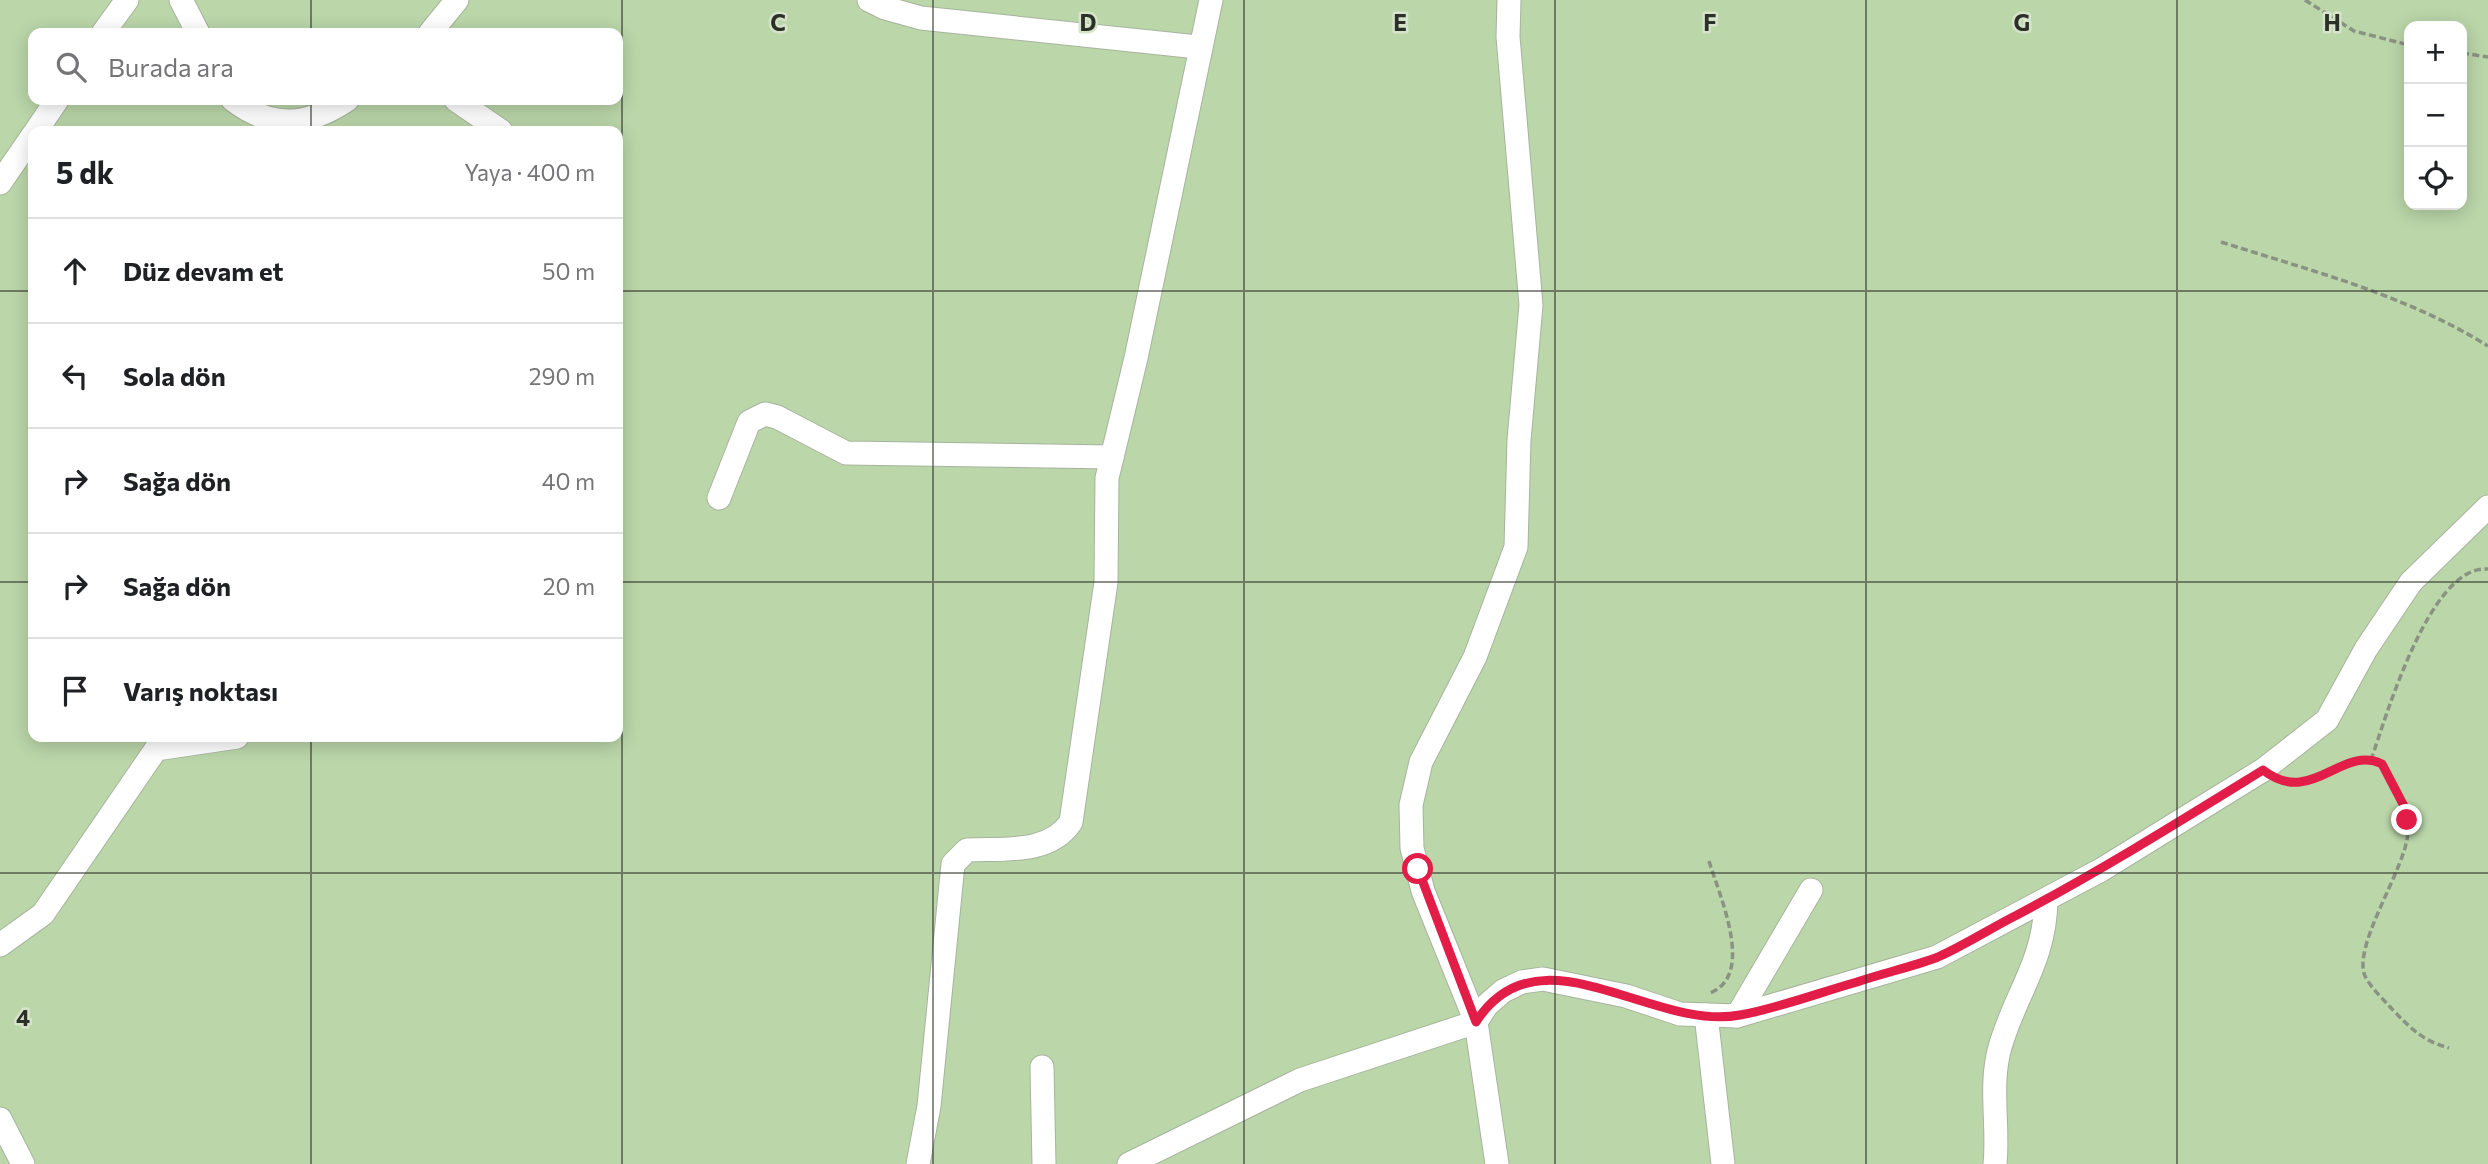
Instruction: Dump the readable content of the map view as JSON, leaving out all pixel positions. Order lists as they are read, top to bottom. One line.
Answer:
{"page":{"map_buttons":["+","−"],"search":"Burada ara","heading":["5 dk","Yaya · 400 m"],"list":[["Düz devam et","50 m"],["Sola dön","290 m"],["Sağa dön","40 m"],["Sağa dön","20 m"],"Varış noktası"]},"grid":{"columns":["C","D","E","F","G","H"],"rows":["4"]}}
